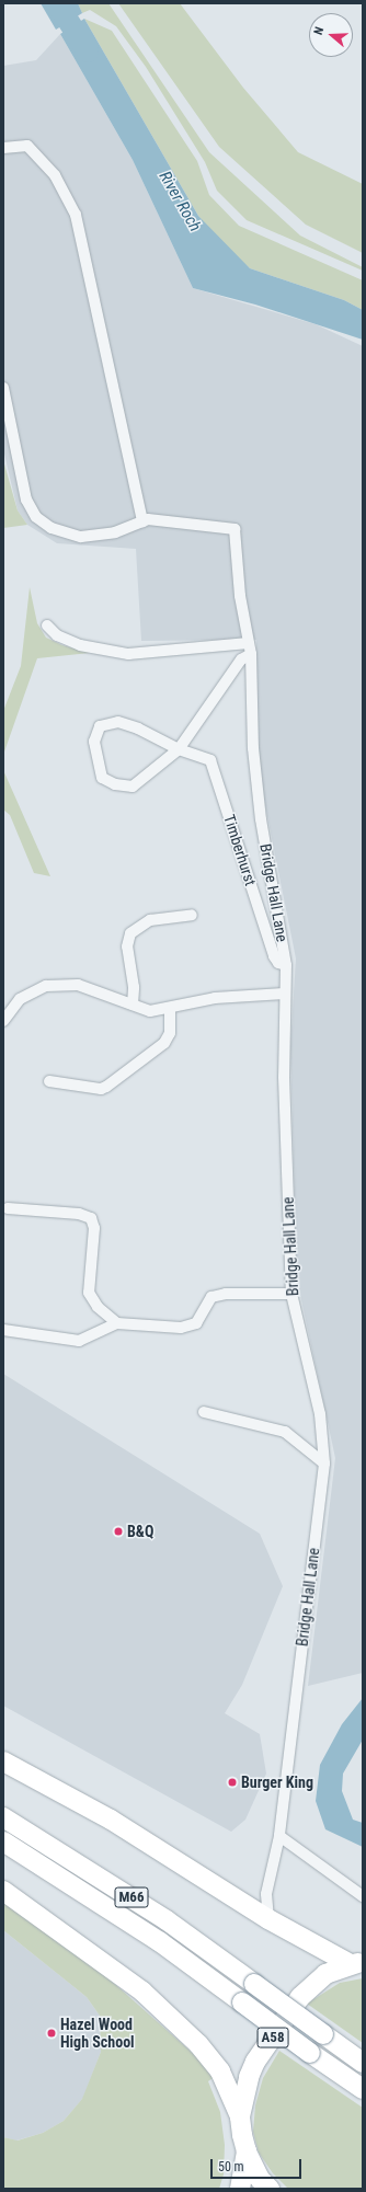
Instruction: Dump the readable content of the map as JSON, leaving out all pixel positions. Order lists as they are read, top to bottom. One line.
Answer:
{"streets":{"highway":["M66","A58"],"street":["Timberhurst","Bridge Hall Lane"]},"crossings":[["Timberhurst","Bridge Hall Lane"]],"water":["River Roch"],"places":["B&Q","Burger King","Hazel Wood High School"],"scale_bar":"50 m","north":"left"}
